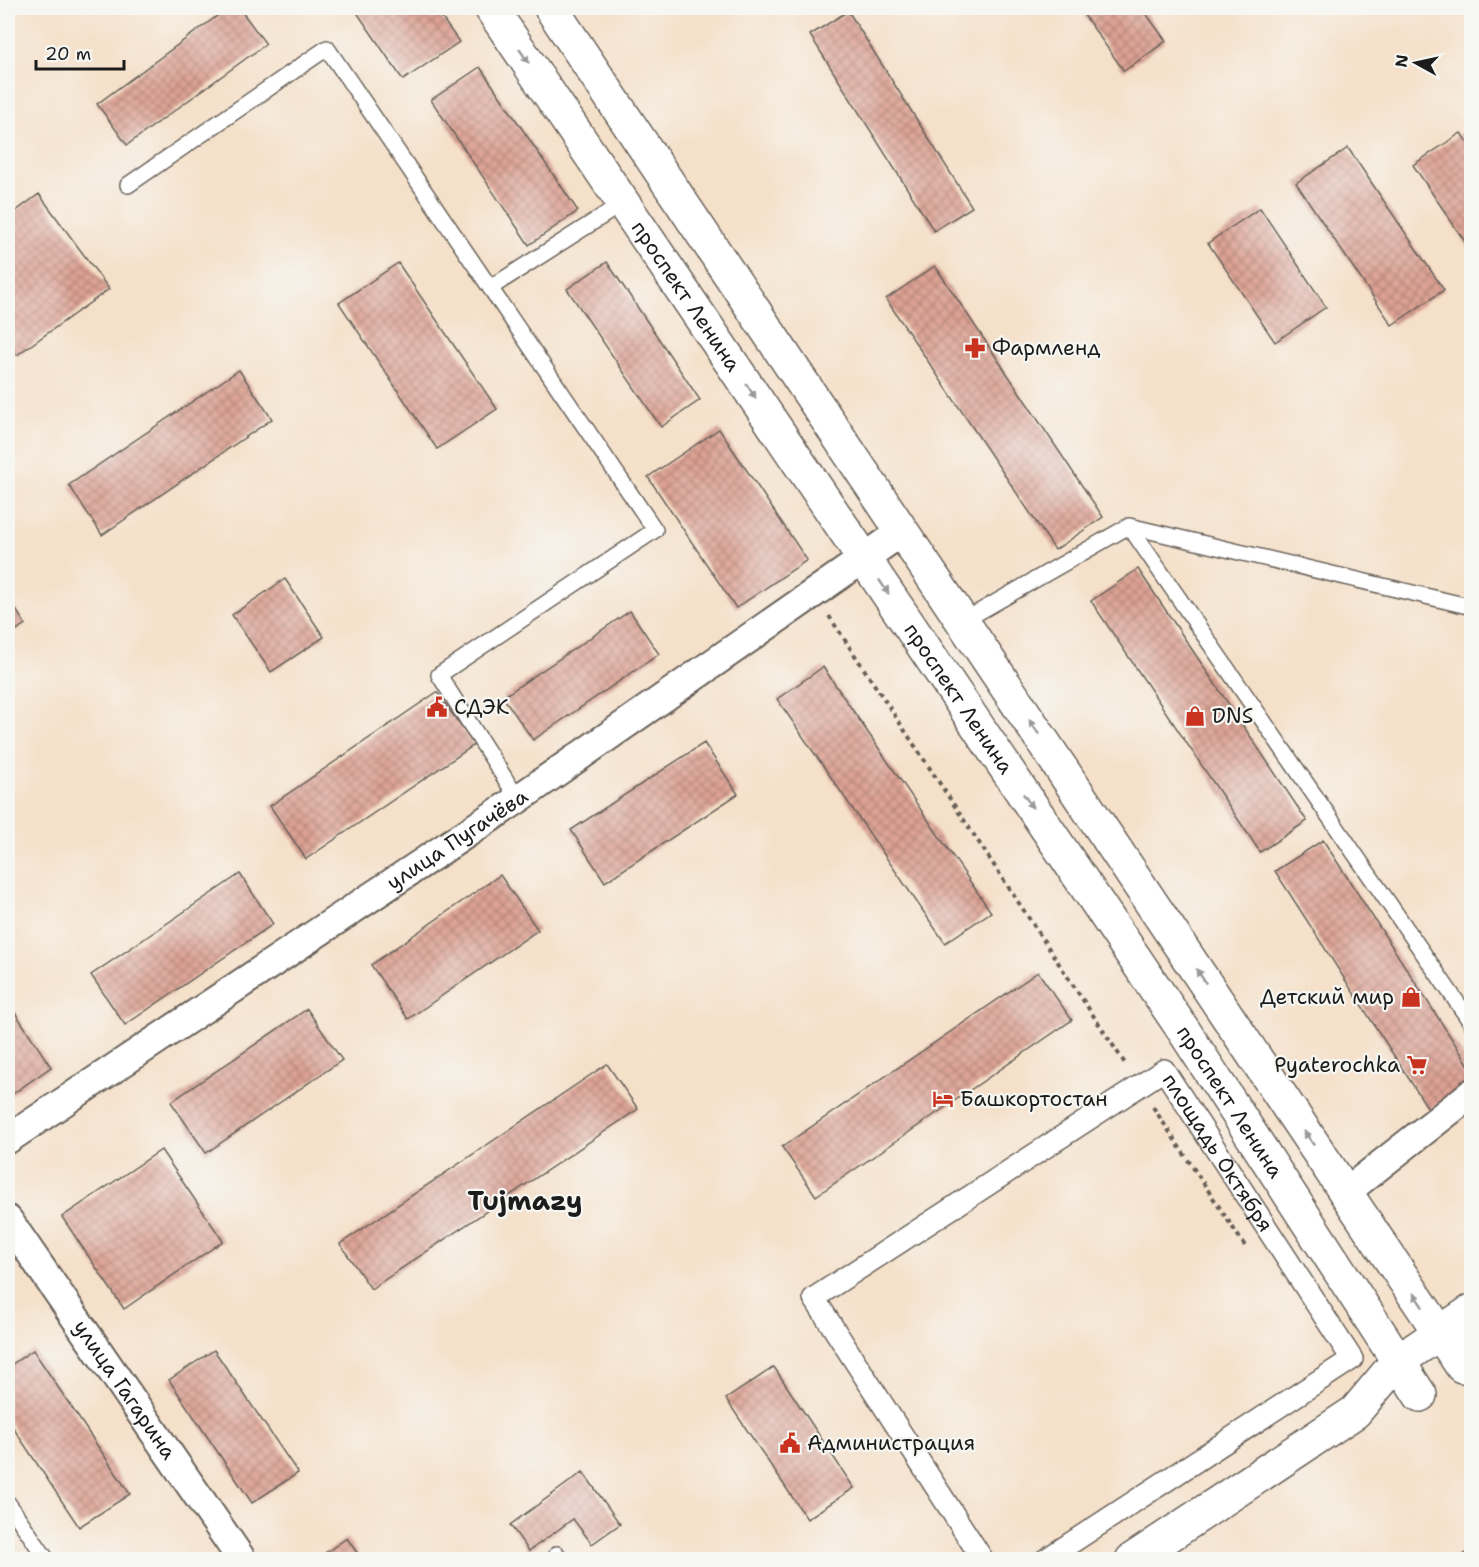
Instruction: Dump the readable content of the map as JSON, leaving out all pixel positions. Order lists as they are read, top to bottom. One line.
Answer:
{"streets":{"street":["проспект Ленина","улица Пугачёва","площадь Октября","улица Гагарина"]},"crossings":[["проспект Ленина","улица Пугачёва"]],"districts":["Tujmazy"],"places":{"pharmacy":["Фармленд"],"public building":["СДЭК","Администрация"],"shop":["DNS","Детский мир"],"supermarket":["Pyaterochka"],"hotel":["Башкортостан"]},"scale_bar":"20 m","north":"left"}
